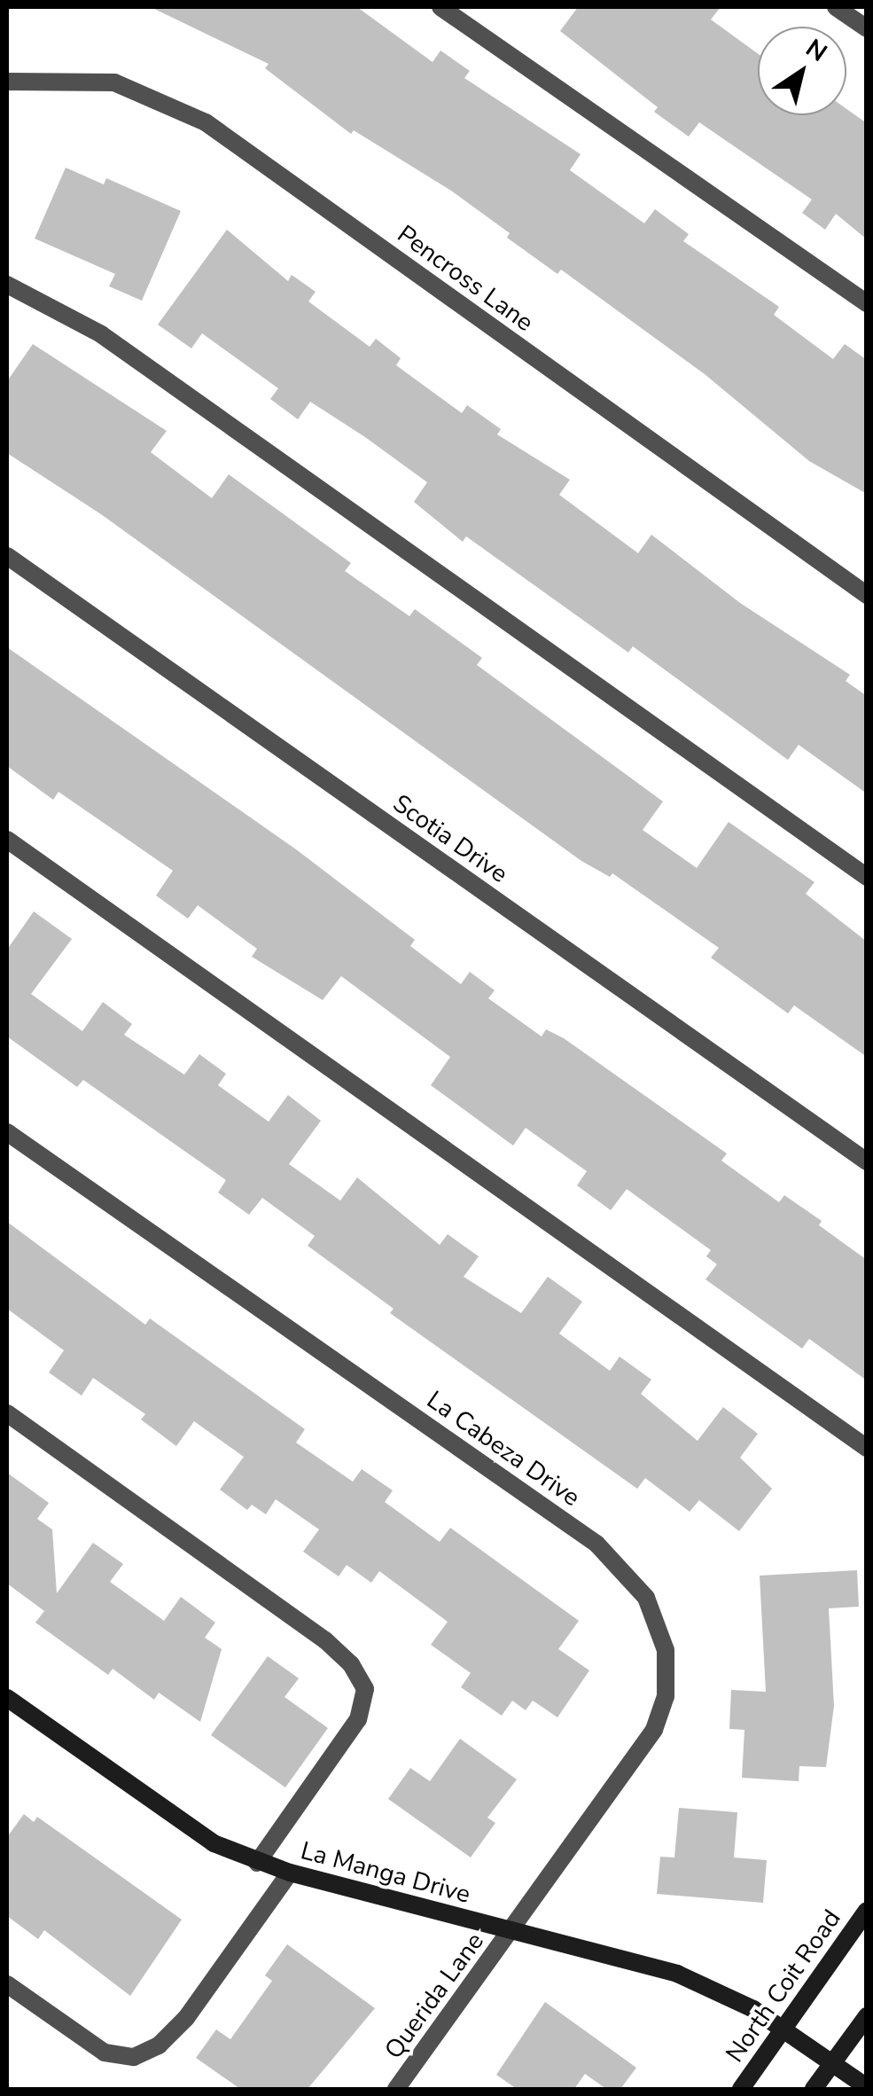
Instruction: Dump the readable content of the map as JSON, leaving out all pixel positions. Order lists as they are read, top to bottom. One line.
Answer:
{"streets":{"street":["Pencross Lane","Scotia Drive","La Cabeza Drive","La Manga Drive","North Coit Road","Querida Lane"]},"crossings":[["La Cabeza Drive","La Manga Drive"],["La Cabeza Drive","Querida Lane"],["La Manga Drive","North Coit Road"],["La Manga Drive","Querida Lane"]],"north":"top right"}
